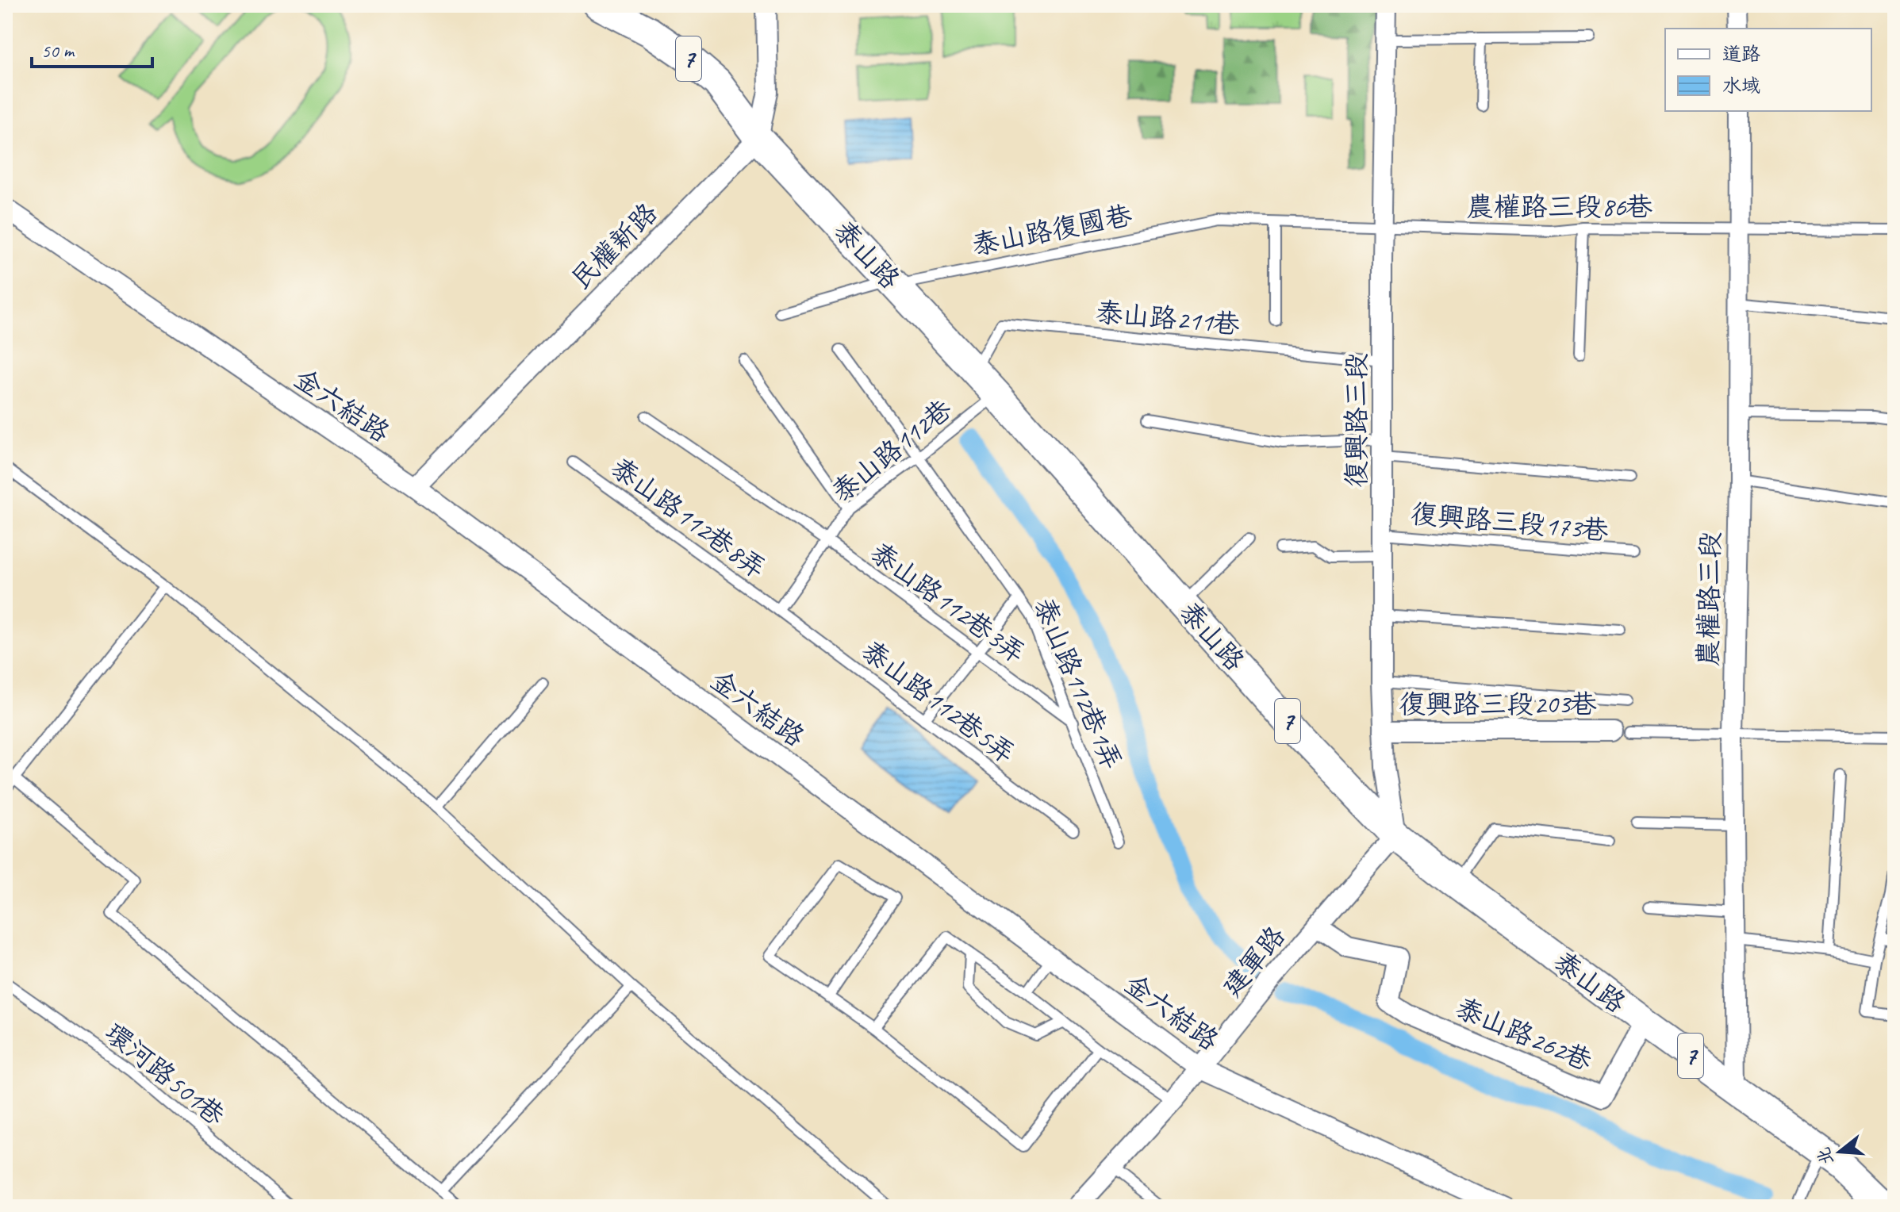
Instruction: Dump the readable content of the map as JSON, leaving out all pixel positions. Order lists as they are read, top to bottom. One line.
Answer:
{"streets":{"main road":["7","泰山路"],"street":["民權新路","金六結路","復興路三段","農權路三段","復興路三段203巷","建軍路","泰山路262巷"],"lane":["農權路三段86巷","泰山路復國巷","泰山路211巷","泰山路112巷","泰山路112巷8弄","復興路三段173巷","泰山路112巷3弄","泰山路112巷1弄","泰山路112巷5弄","環河路501巷"]},"crossings":[["農權路三段86巷","泰山路復國巷"],["農權路三段86巷","復興路三段"],["農權路三段86巷","農權路三段"],["泰山路復國巷","泰山路"],["民權新路","泰山路"],["民權新路","金六結路"],["泰山路","泰山路211巷"],["泰山路","復興路三段"],["泰山路","泰山路112巷"],["泰山路","農權路三段"],["泰山路","建軍路"],["泰山路","泰山路262巷"],["泰山路211巷","復興路三段"],["金六結路","建軍路"],["復興路三段","復興路三段173巷"],["復興路三段","復興路三段203巷"],["復興路三段","建軍路"],["泰山路112巷","泰山路112巷8弄"],["泰山路112巷","泰山路112巷3弄"],["泰山路112巷","泰山路112巷1弄"],["泰山路112巷","泰山路112巷5弄"],["泰山路112巷8弄","泰山路112巷5弄"],["泰山路112巷3弄","泰山路112巷1弄"],["建軍路","泰山路262巷"]],"legend":["道路","水域"],"scale_bar":"50 m","north":"left"}
